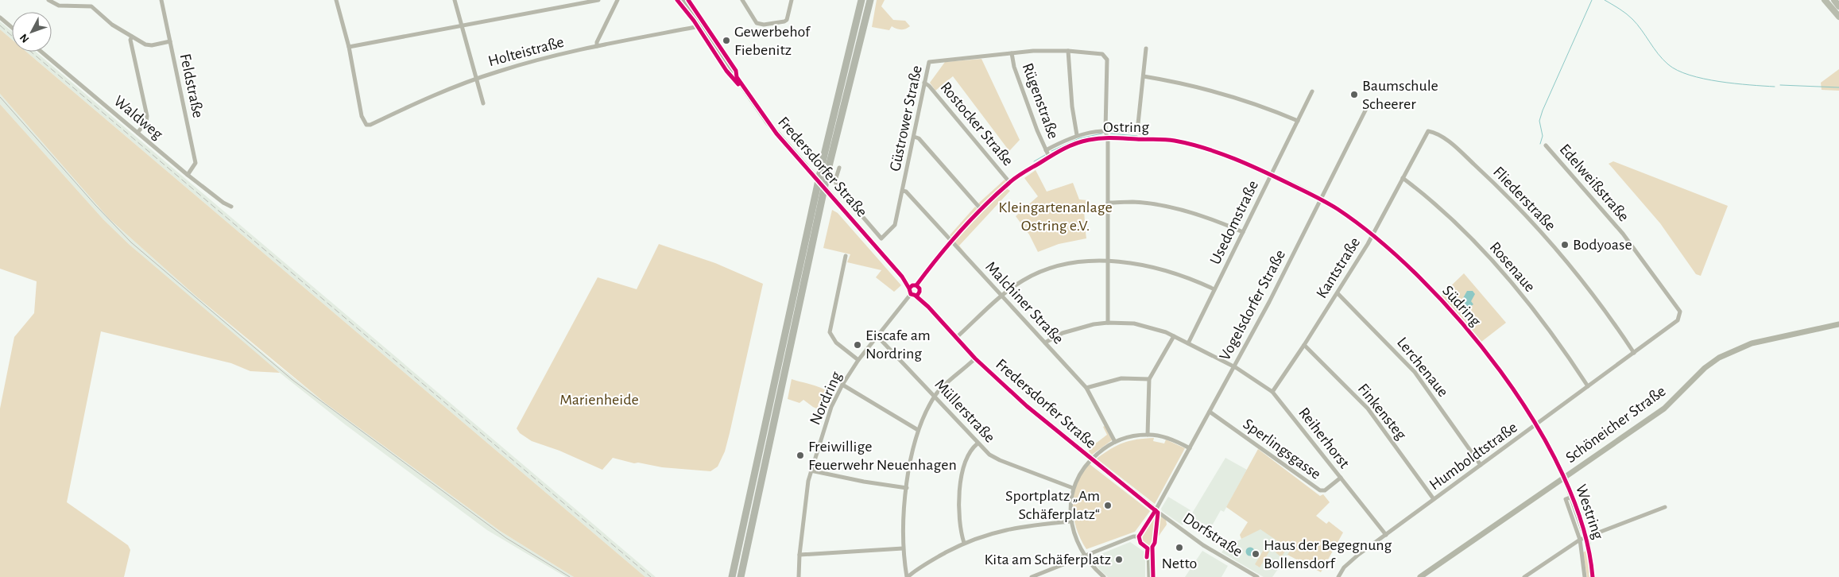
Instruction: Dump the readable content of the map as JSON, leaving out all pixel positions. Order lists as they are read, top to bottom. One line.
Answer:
{"streets":{"street":["Holteistraße","Feldstraße","Rügenstraße","Waldweg","Güstrower Straße","Rostocker Straße","Ostring","Fredersdorfer Straße","Edelweißstraße","Fliederstraße","Usedomstraße","Rosenaue","Kantstraße","Malchiner Straße","Vogelsdorfer Straße","Südring","Lerchenaue","Nordring","Müllerstraße","Finkensteg","Schöneicher Straße","Reiherhorst","Sperlingsgasse","Humboldtstraße","Westring","Dorfstraße"]},"crossings":[["Holteistraße","Fredersdorfer Straße"],["Feldstraße","Waldweg"],["Rügenstraße","Güstrower Straße"],["Rügenstraße","Ostring"],["Güstrower Straße","Rostocker Straße"],["Güstrower Straße","Ostring"],["Güstrower Straße","Malchiner Straße"],["Rostocker Straße","Ostring"],["Ostring","Fredersdorfer Straße"],["Ostring","Usedomstraße"],["Ostring","Malchiner Straße"],["Ostring","Vogelsdorfer Straße"],["Ostring","Südring"],["Ostring","Nordring"],["Fredersdorfer Straße","Vogelsdorfer Straße"],["Fredersdorfer Straße","Nordring"],["Fredersdorfer Straße","Dorfstraße"],["Edelweißstraße","Humboldtstraße"],["Fliederstraße","Kantstraße"],["Fliederstraße","Humboldtstraße"],["Usedomstraße","Reiherhorst"],["Rosenaue","Kantstraße"],["Rosenaue","Humboldtstraße"],["Kantstraße","Südring"],["Kantstraße","Lerchenaue"],["Kantstraße","Finkensteg"],["Kantstraße","Reiherhorst"],["Malchiner Straße","Reiherhorst"],["Vogelsdorfer Straße","Südring"],["Vogelsdorfer Straße","Reiherhorst"],["Vogelsdorfer Straße","Sperlingsgasse"],["Vogelsdorfer Straße","Dorfstraße"],["Südring","Schöneicher Straße"],["Südring","Humboldtstraße"],["Südring","Westring"],["Lerchenaue","Humboldtstraße"],["Nordring","Müllerstraße"],["Finkensteg","Humboldtstraße"],["Schöneicher Straße","Westring"],["Reiherhorst","Sperlingsgasse"],["Reiherhorst","Humboldtstraße"]],"parks":["Kleingartenanlage Ostring e.V.","Marienheide"],"places":["Gewerbehof Fiebenitz","Baumschule Scheerer","Bodyoase","Eiscafe am Nordring","Freiwillige Feuerwehr Neuenhagen","Sportplatz „Am Schäferplatz“","Netto","Haus der Begegnung Bollensdorf","Kita am Schäferplatz"],"north":"bottom left"}
